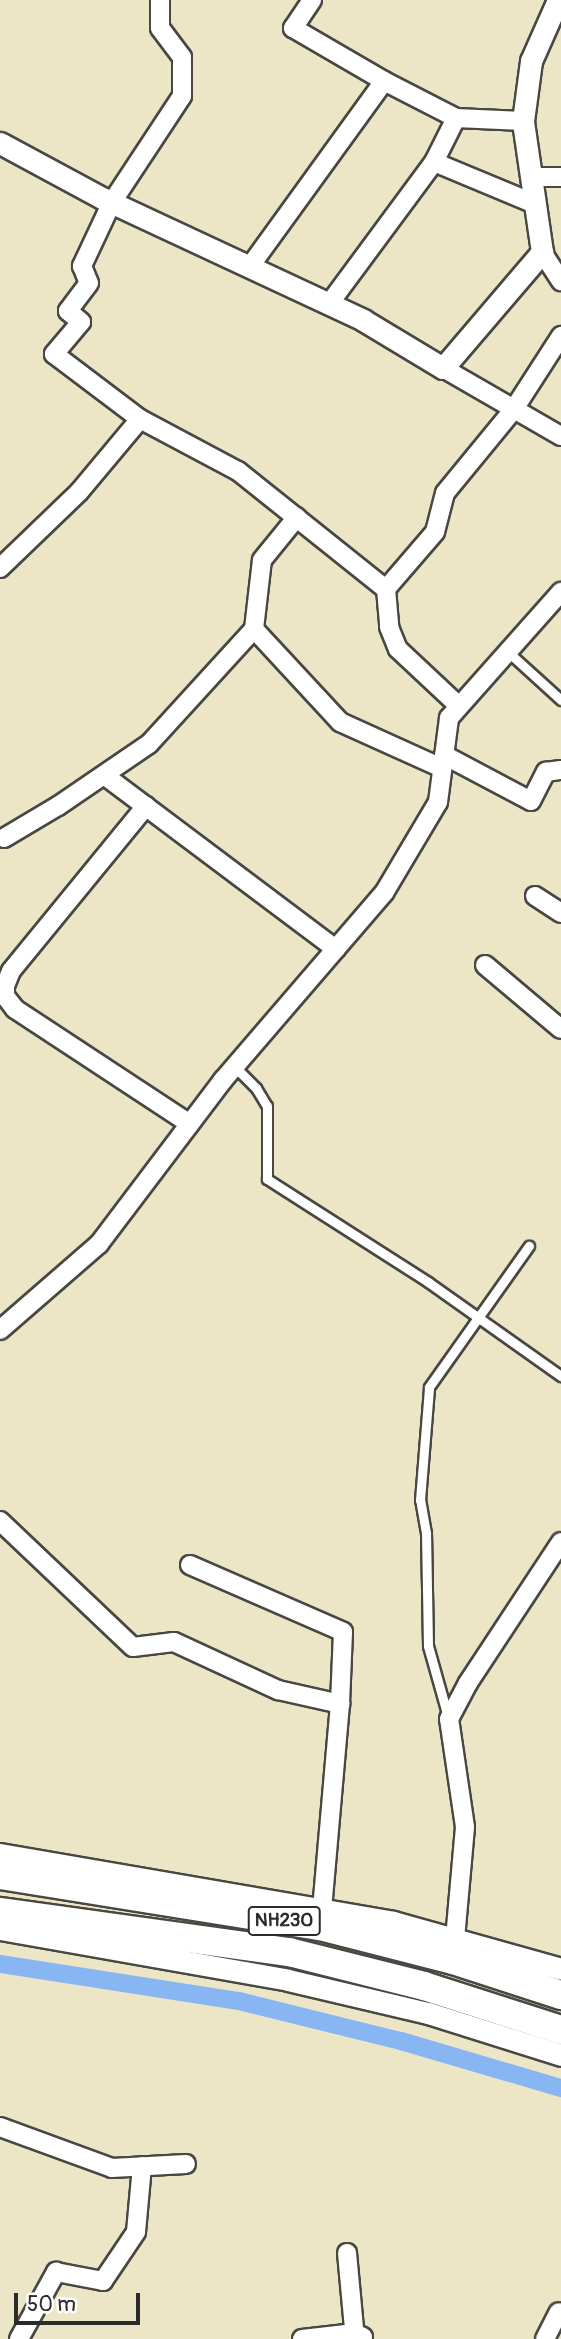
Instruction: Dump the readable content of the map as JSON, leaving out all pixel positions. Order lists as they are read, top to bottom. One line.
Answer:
{"streets":{"highway":["NH230"]},"scale_bar":"50 m"}
